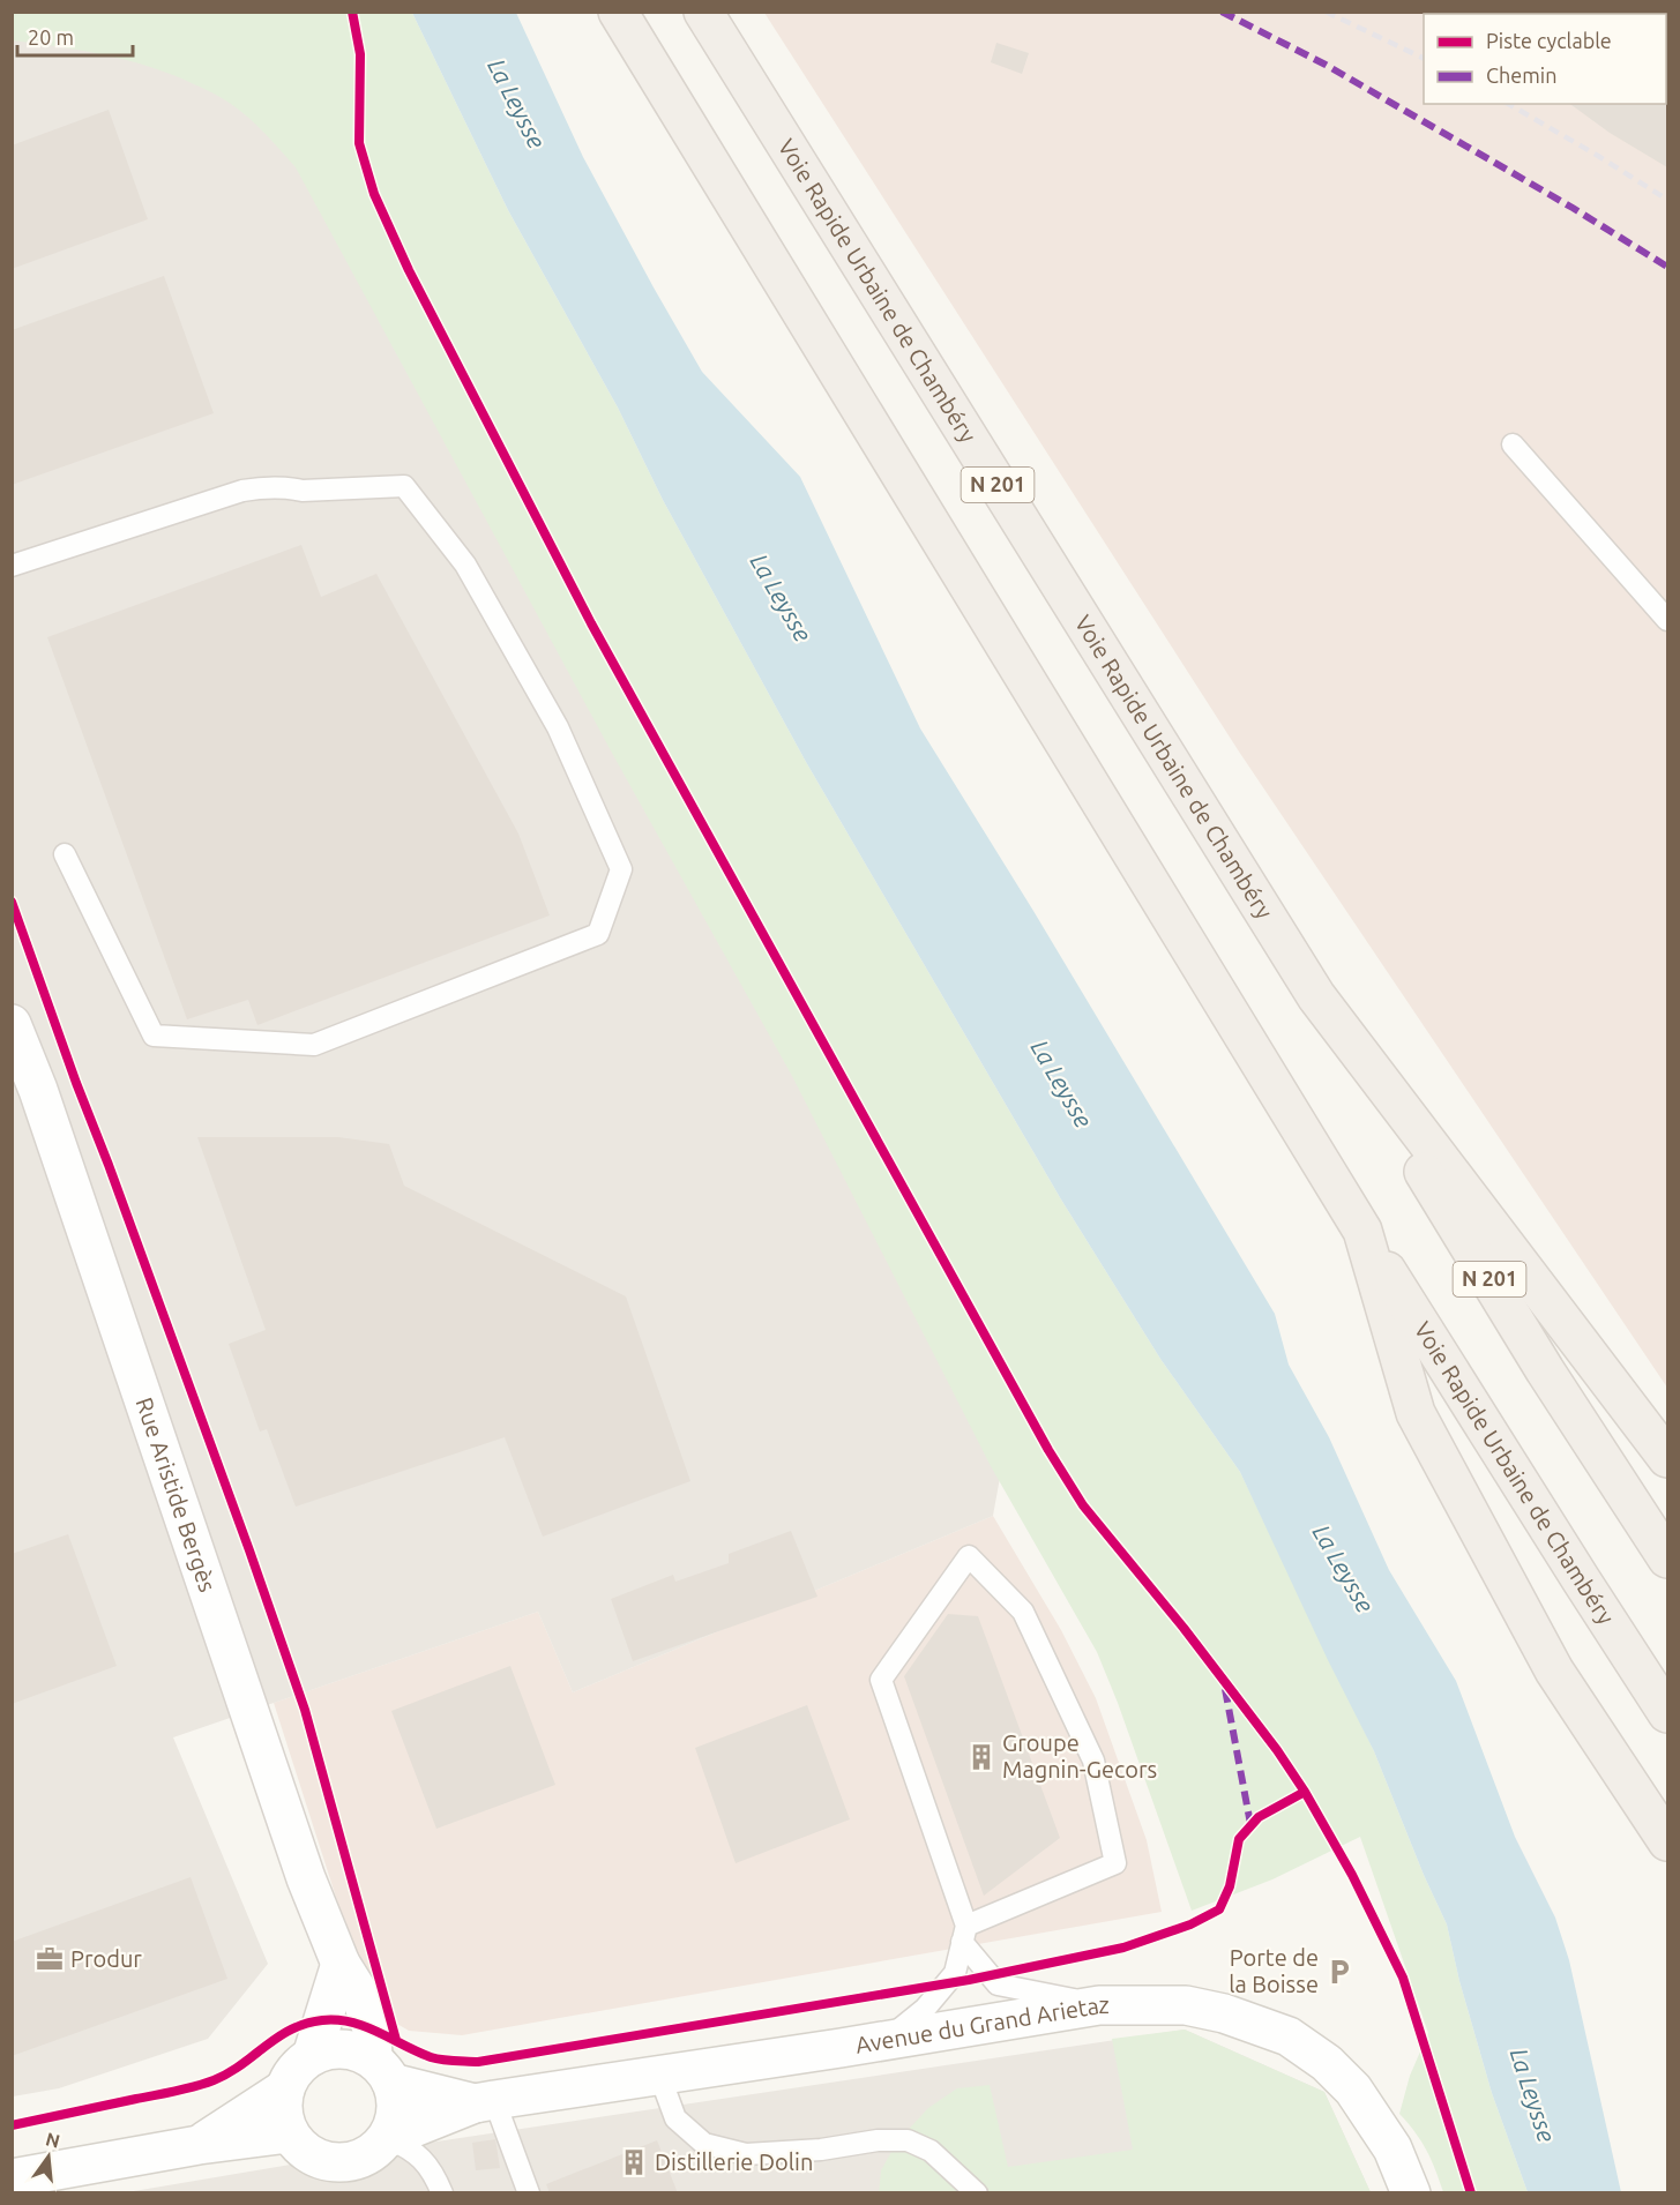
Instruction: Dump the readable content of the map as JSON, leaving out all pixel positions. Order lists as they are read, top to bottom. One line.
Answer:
{"streets":{"highway":["Voie Rapide Urbaine de Chambéry","N 201"],"main road":["Rue Aristide Bergès","Avenue du Grand Arietaz"]},"crossings":[["Voie Rapide Urbaine de Chambéry","N 201"],["Rue Aristide Bergès","Avenue du Grand Arietaz"]],"water":["La Leysse"],"places":{"building":["Groupe Magnin-Gecors","Distillerie Dolin"],"office":["Produr"],"parking":["Porte de la Boisse"]},"legend":["Piste cyclable","Chemin"],"scale_bar":"20 m","north":"top"}
